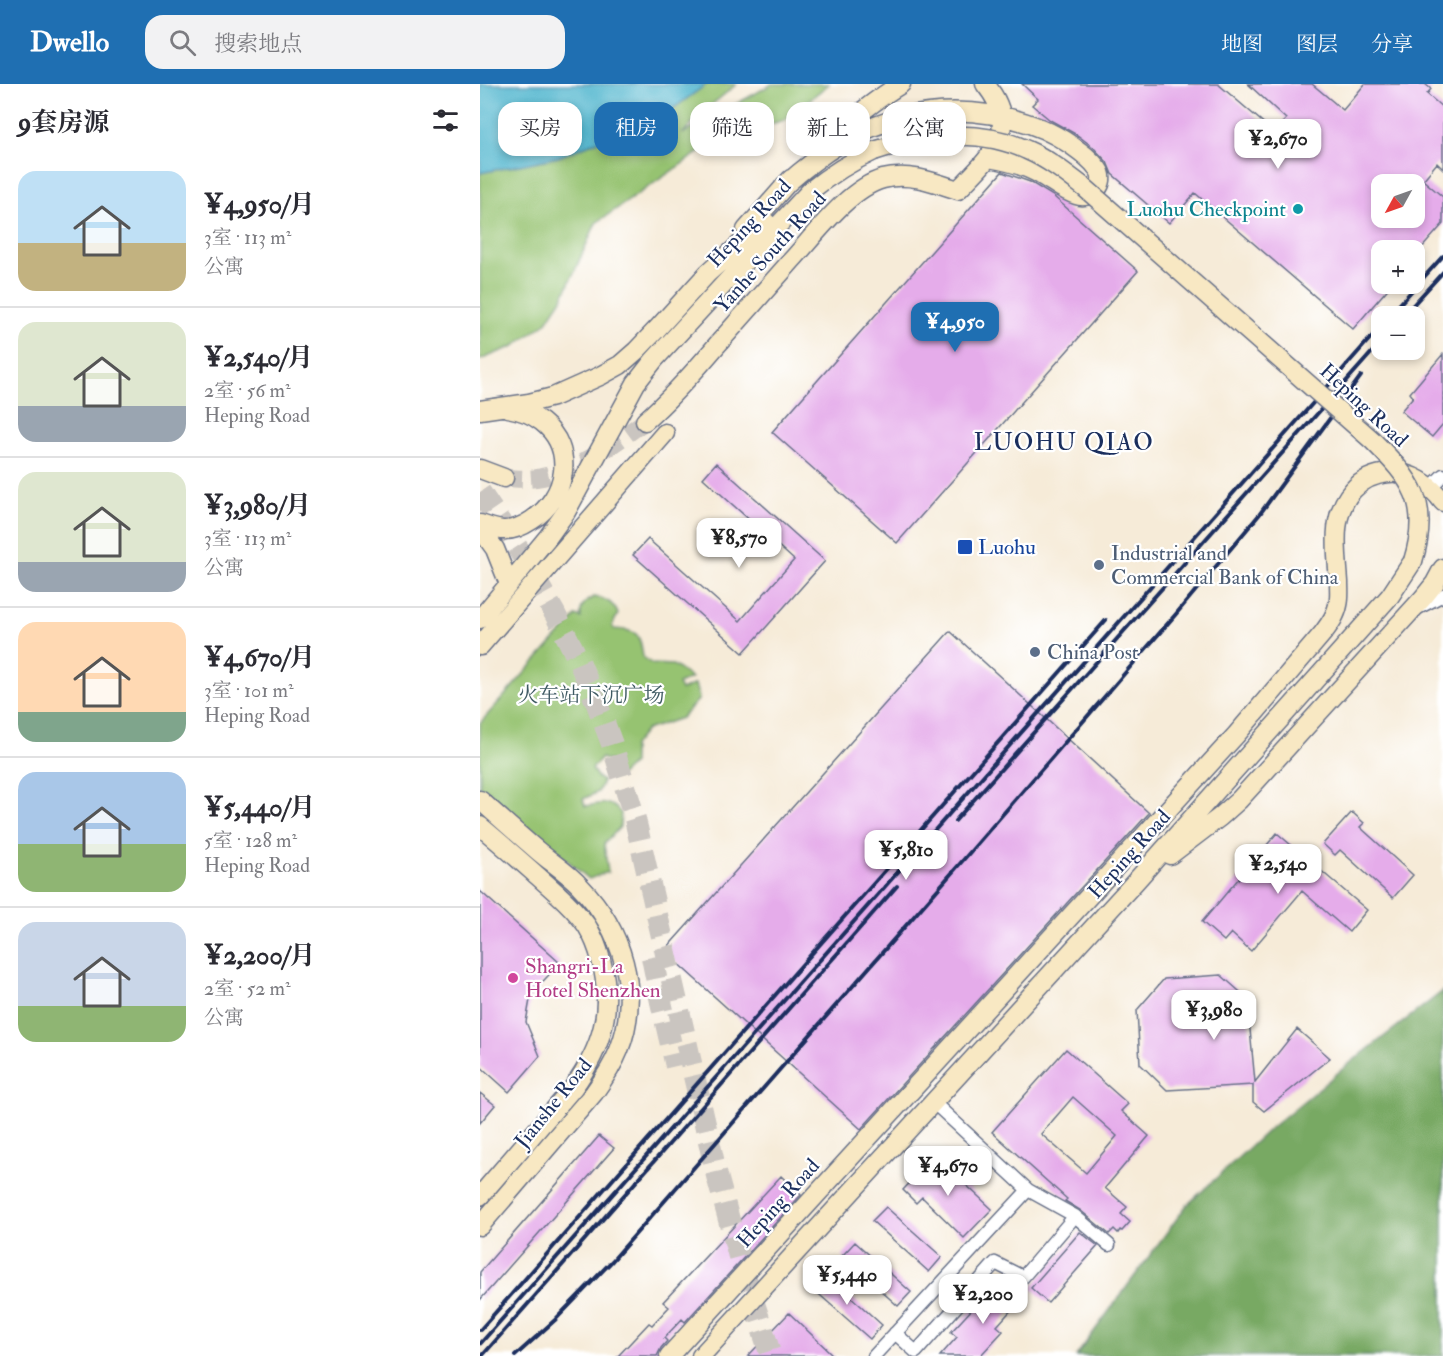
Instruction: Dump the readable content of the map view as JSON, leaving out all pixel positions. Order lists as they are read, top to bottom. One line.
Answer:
{"streets":{"main road":["Heping Road","Yanhe South Road","Jianshe Road"]},"districts":["LUOHU QIAO"],"parks":["火车站下沉广场"],"places":{"other":["Luohu Checkpoint","Industrial and Commercial Bank of China","China Post","Shangri-La Hotel Shenzhen"],"transit":["Luohu"]},"north":"bottom left","page":{"header":"Dwello","search":"搜索地点","nav":["地图","图层","分享"],"heading":"9套房源","chip":["买房","租房","筛选","新上","公寓"],"price":["¥2,670","¥4,950","¥8,570","¥5,810","¥2,540","¥3,980","¥4,670","¥5,440","¥2,200"],"list":[{"name":"¥4,950/月","note":"3室 · 113 m² · 公寓"},{"name":"¥2,540/月","note":"2室 · 56 m² · Heping Road"},{"name":"¥3,980/月","note":"3室 · 113 m² · 公寓"},{"name":"¥4,670/月","note":"3室 · 101 m² · Heping Road"},{"name":"¥5,440/月","note":"5室 · 128 m² · Heping Road"},{"name":"¥2,200/月","note":"2室 · 52 m² · 公寓"}],"map_buttons":["+","−"]}}
